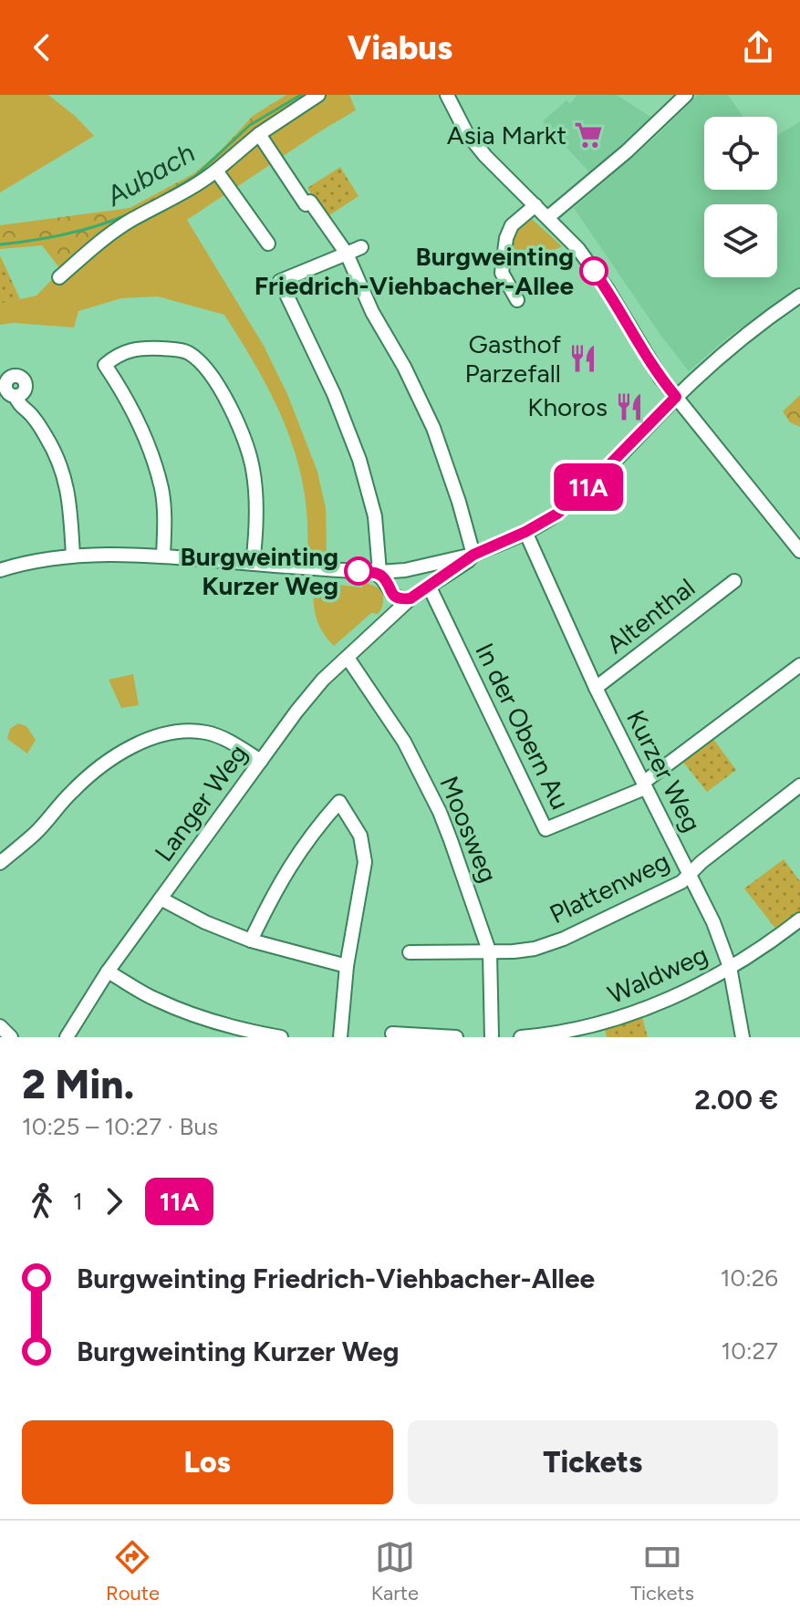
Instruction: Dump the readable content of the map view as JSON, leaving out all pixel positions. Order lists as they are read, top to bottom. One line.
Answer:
{"streets":{"street":["Altenthal","In der Obern Au","Kurzer Weg","Langer Weg","Moosweg","Plattenweg","Waldweg"]},"crossings":[["Altenthal","Kurzer Weg"],["In der Obern Au","Kurzer Weg"],["In der Obern Au","Langer Weg"],["Kurzer Weg","Langer Weg"],["Kurzer Weg","Plattenweg"],["Kurzer Weg","Waldweg"],["Langer Weg","Moosweg"],["Moosweg","Plattenweg"]],"water":["Aubach"],"places":{"supermarket":["Asia Markt"],"other":["Burgweinting Friedrich-Viehbacher-Allee","Burgweinting Kurzer Weg"],"restaurant":["Gasthof Parzefall","Khoros"]},"lines":["bus line 11A"],"page":{"header":"Viabus","on_map":"11A","heading":["2 Min.","10:25 – 10:27 · Bus","2.00 €"],"legs":["1","11A"],"list":[{"name":"Burgweinting Friedrich-Viehbacher-Allee","value":"10:26"},{"name":"Burgweinting Kurzer Weg","value":"10:27"}],"buttons":["Los","Tickets"],"tabs":["Route","Karte","Tickets"]}}
